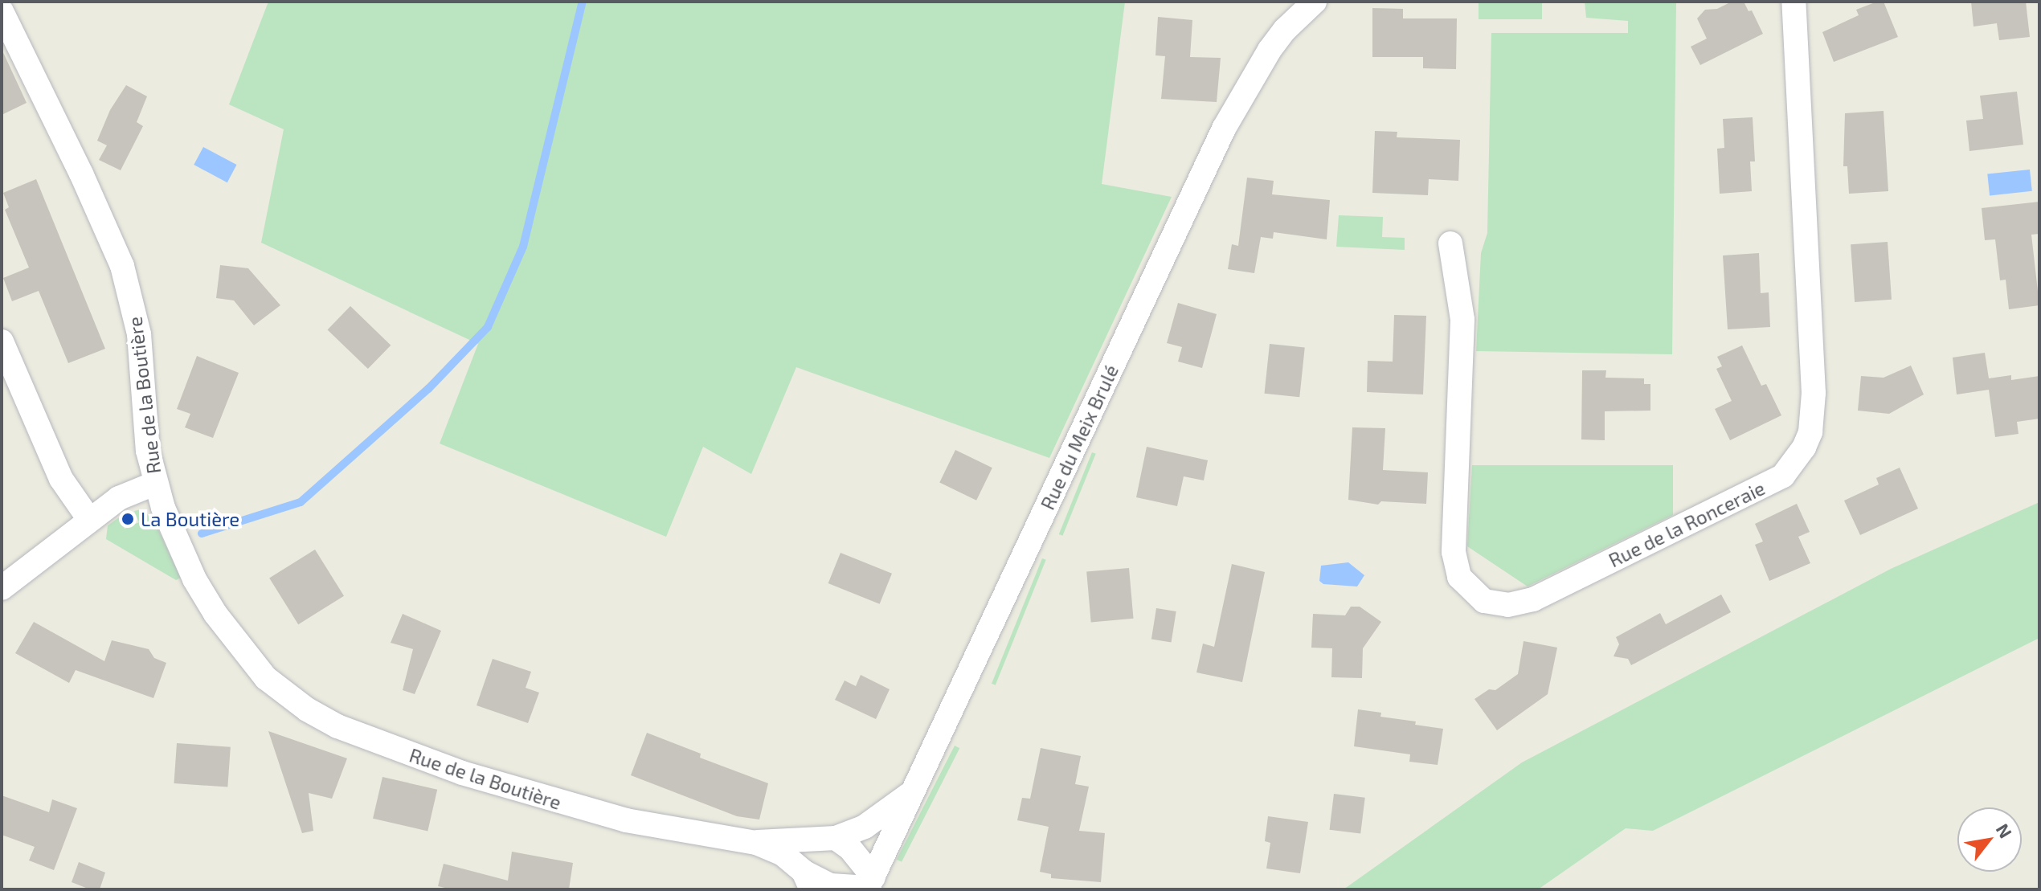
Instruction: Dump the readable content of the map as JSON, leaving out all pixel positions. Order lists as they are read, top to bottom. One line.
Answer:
{"streets":{"street":["Rue de la Boutière","Rue du Meix Brulé","Rue de la Ronceraie"]},"crossings":[["Rue de la Boutière","Rue du Meix Brulé"]],"places":["La Boutière"],"north":"top right"}
